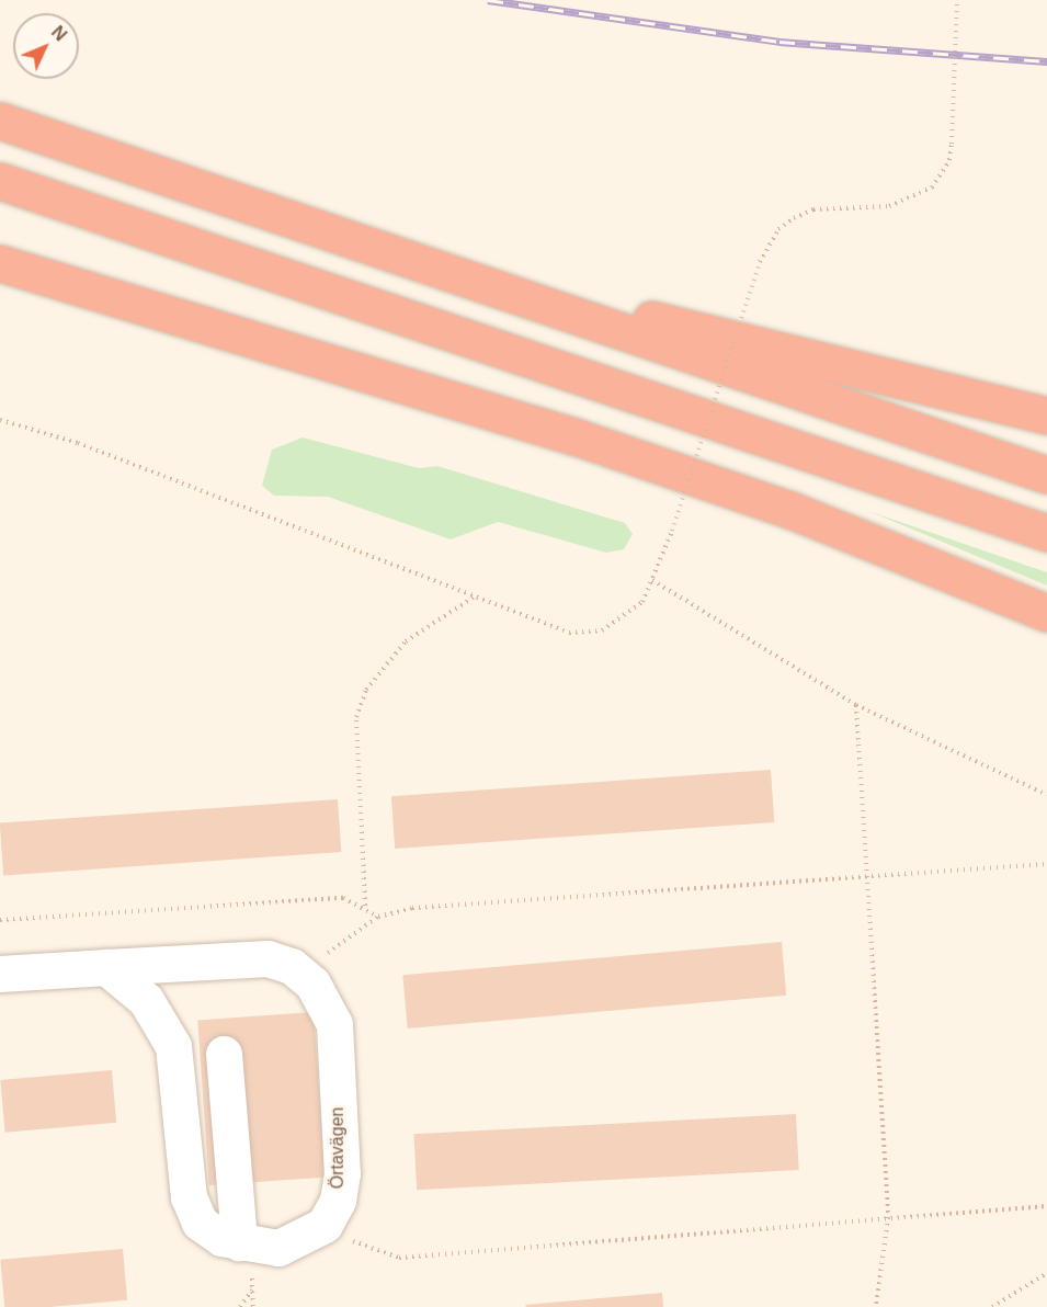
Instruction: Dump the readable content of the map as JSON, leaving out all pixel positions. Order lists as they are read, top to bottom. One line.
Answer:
{"streets":{"street":["Örtavägen"]},"north":"top right"}
